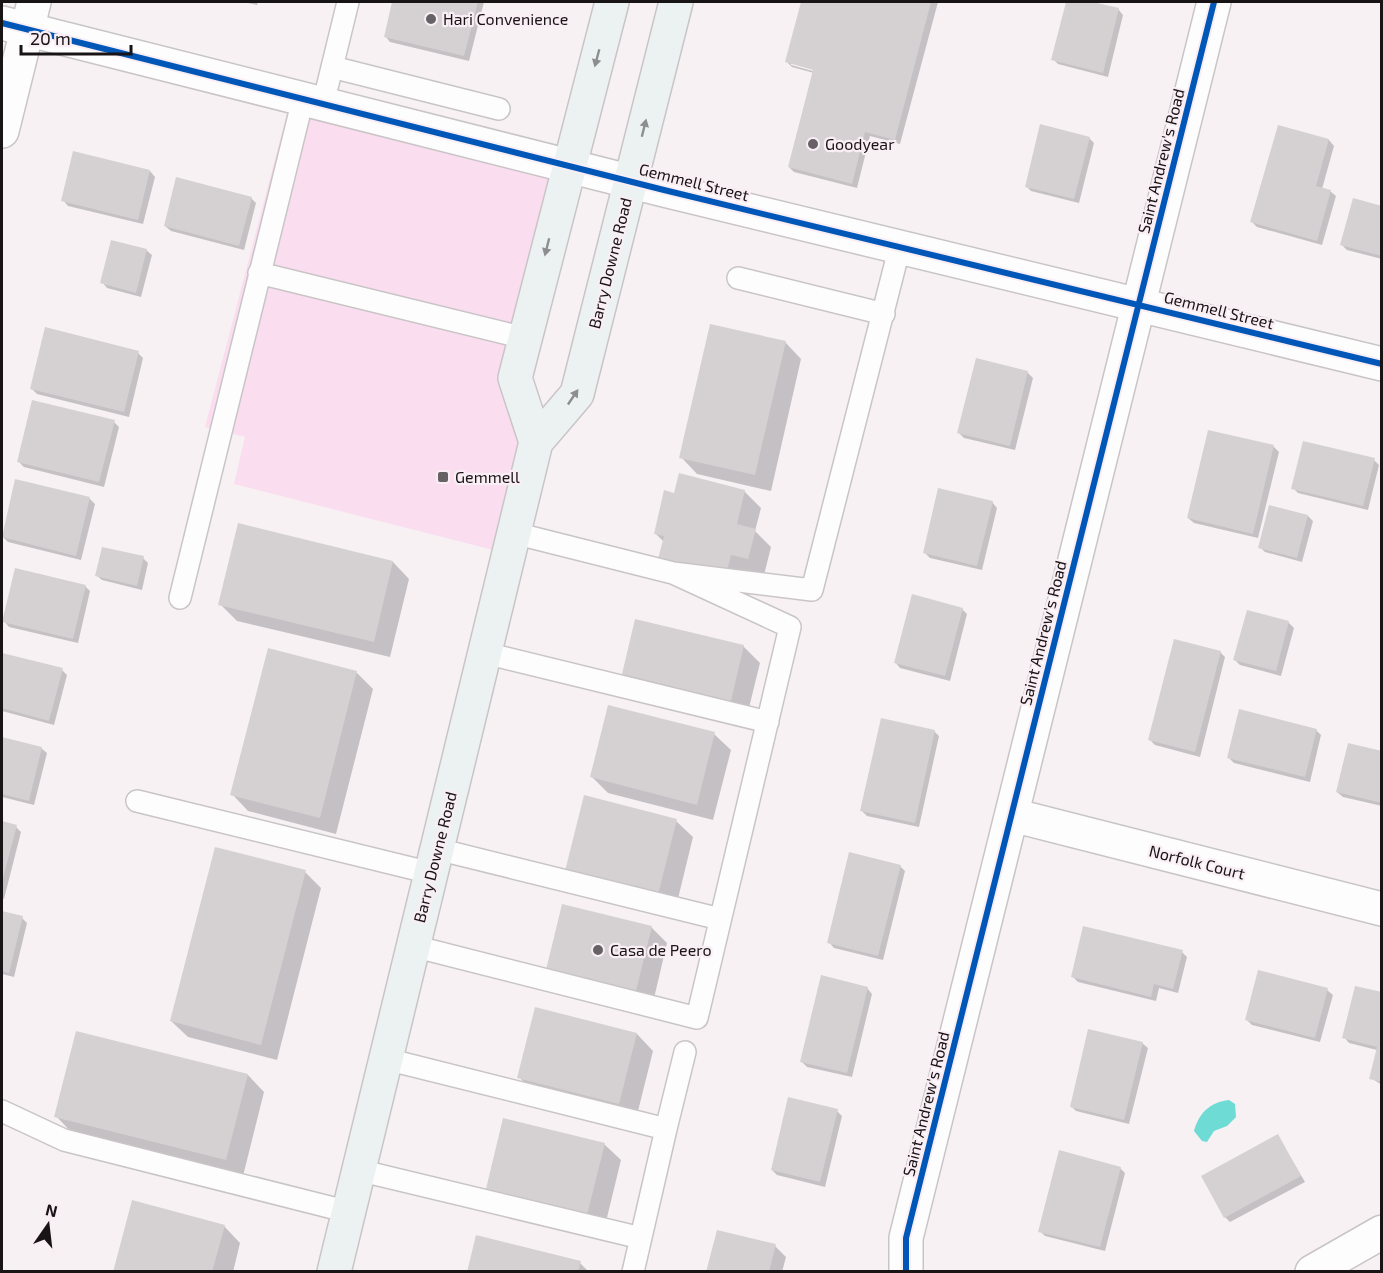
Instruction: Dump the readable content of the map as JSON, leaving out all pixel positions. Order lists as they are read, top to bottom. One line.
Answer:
{"streets":{"main road":["Barry Downe Road"],"street":["Saint Andrew's Road","Gemmell Street","Norfolk Court"]},"crossings":[["Saint Andrew's Road","Gemmell Street"],["Saint Andrew's Road","Norfolk Court"],["Gemmell Street","Barry Downe Road"]],"places":{"other":["Hari Convenience","Goodyear","Casa de Peero"],"transit":["Gemmell"]},"scale_bar":"20 m","north":"top"}
